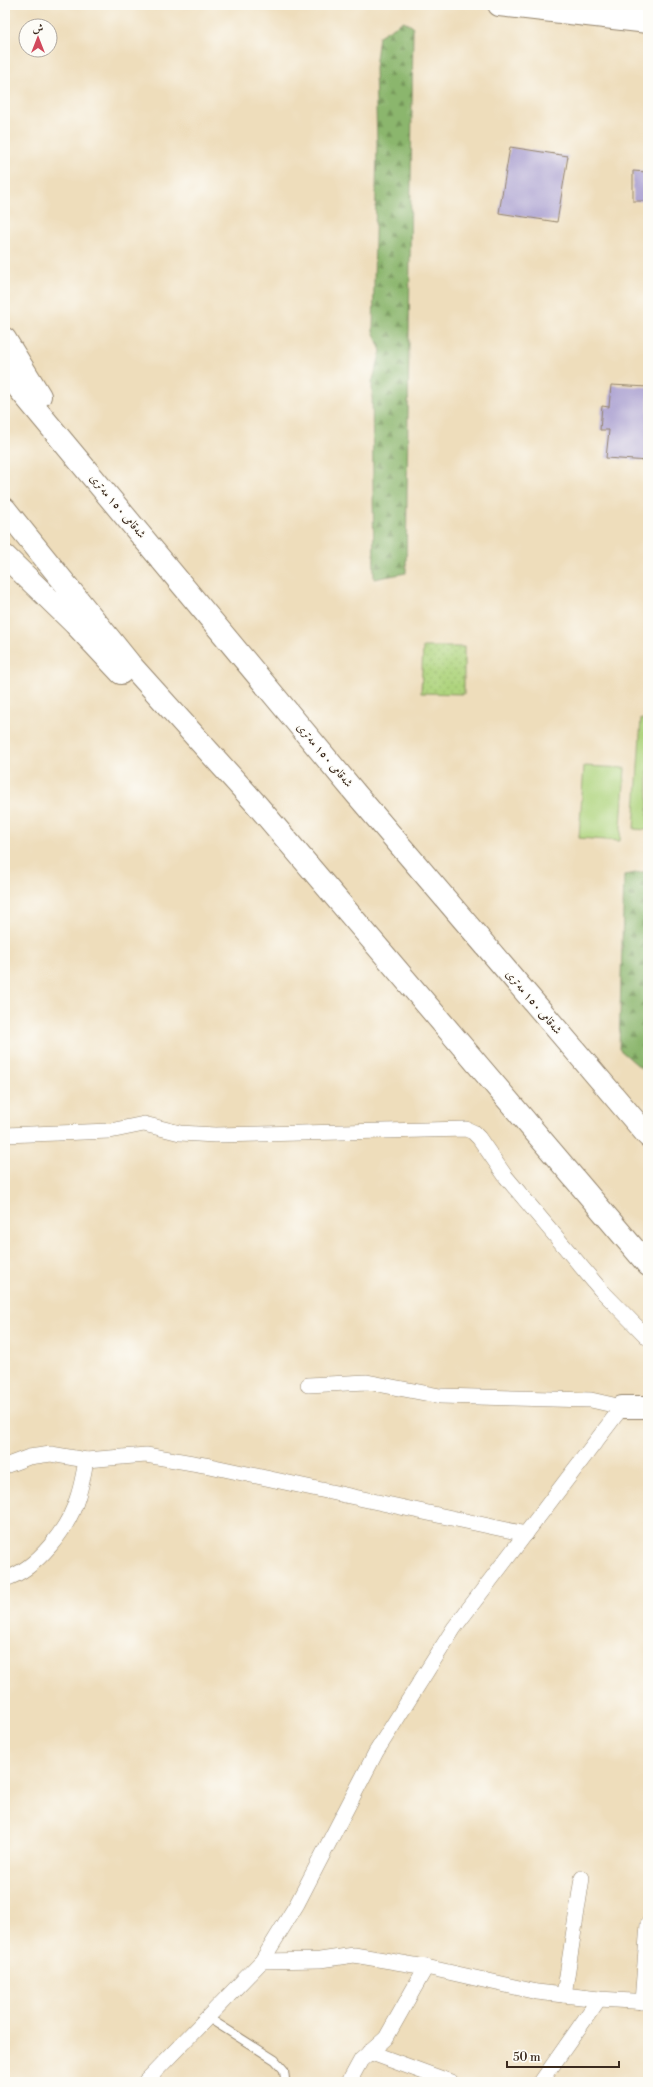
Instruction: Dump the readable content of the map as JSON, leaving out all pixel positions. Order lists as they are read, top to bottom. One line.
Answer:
{"streets":{"main road":["شەقامی ١٥٠ مەتری"]},"scale_bar":"50 m","north":"top"}
